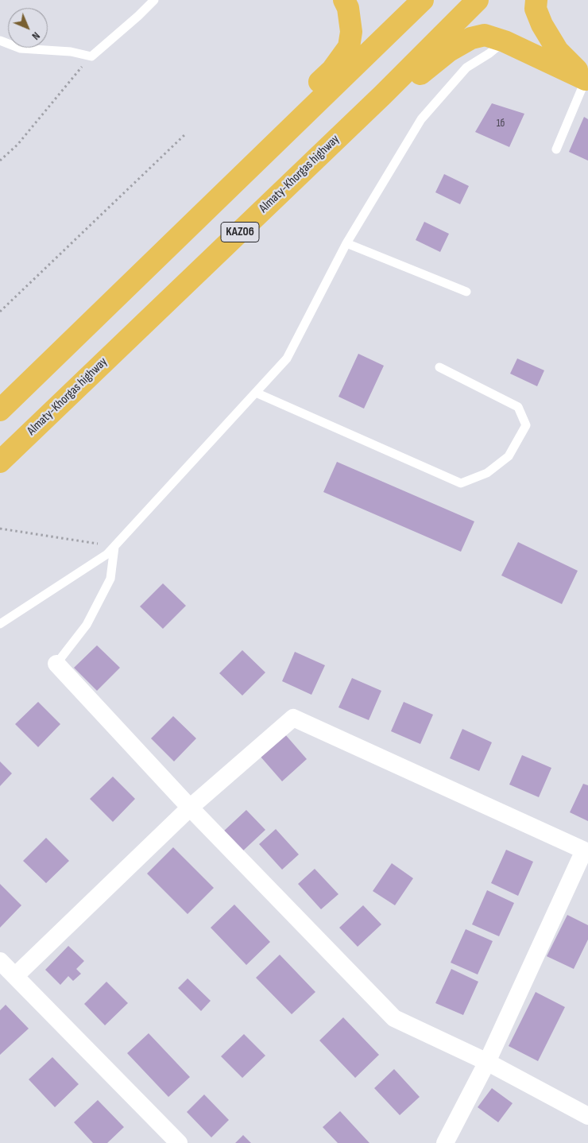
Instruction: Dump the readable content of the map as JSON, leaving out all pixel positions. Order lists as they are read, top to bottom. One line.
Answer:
{"streets":{"highway":["Almaty-Khorgas highway","KAZ06"]},"house_numbers":["1б"],"north":"bottom right"}
